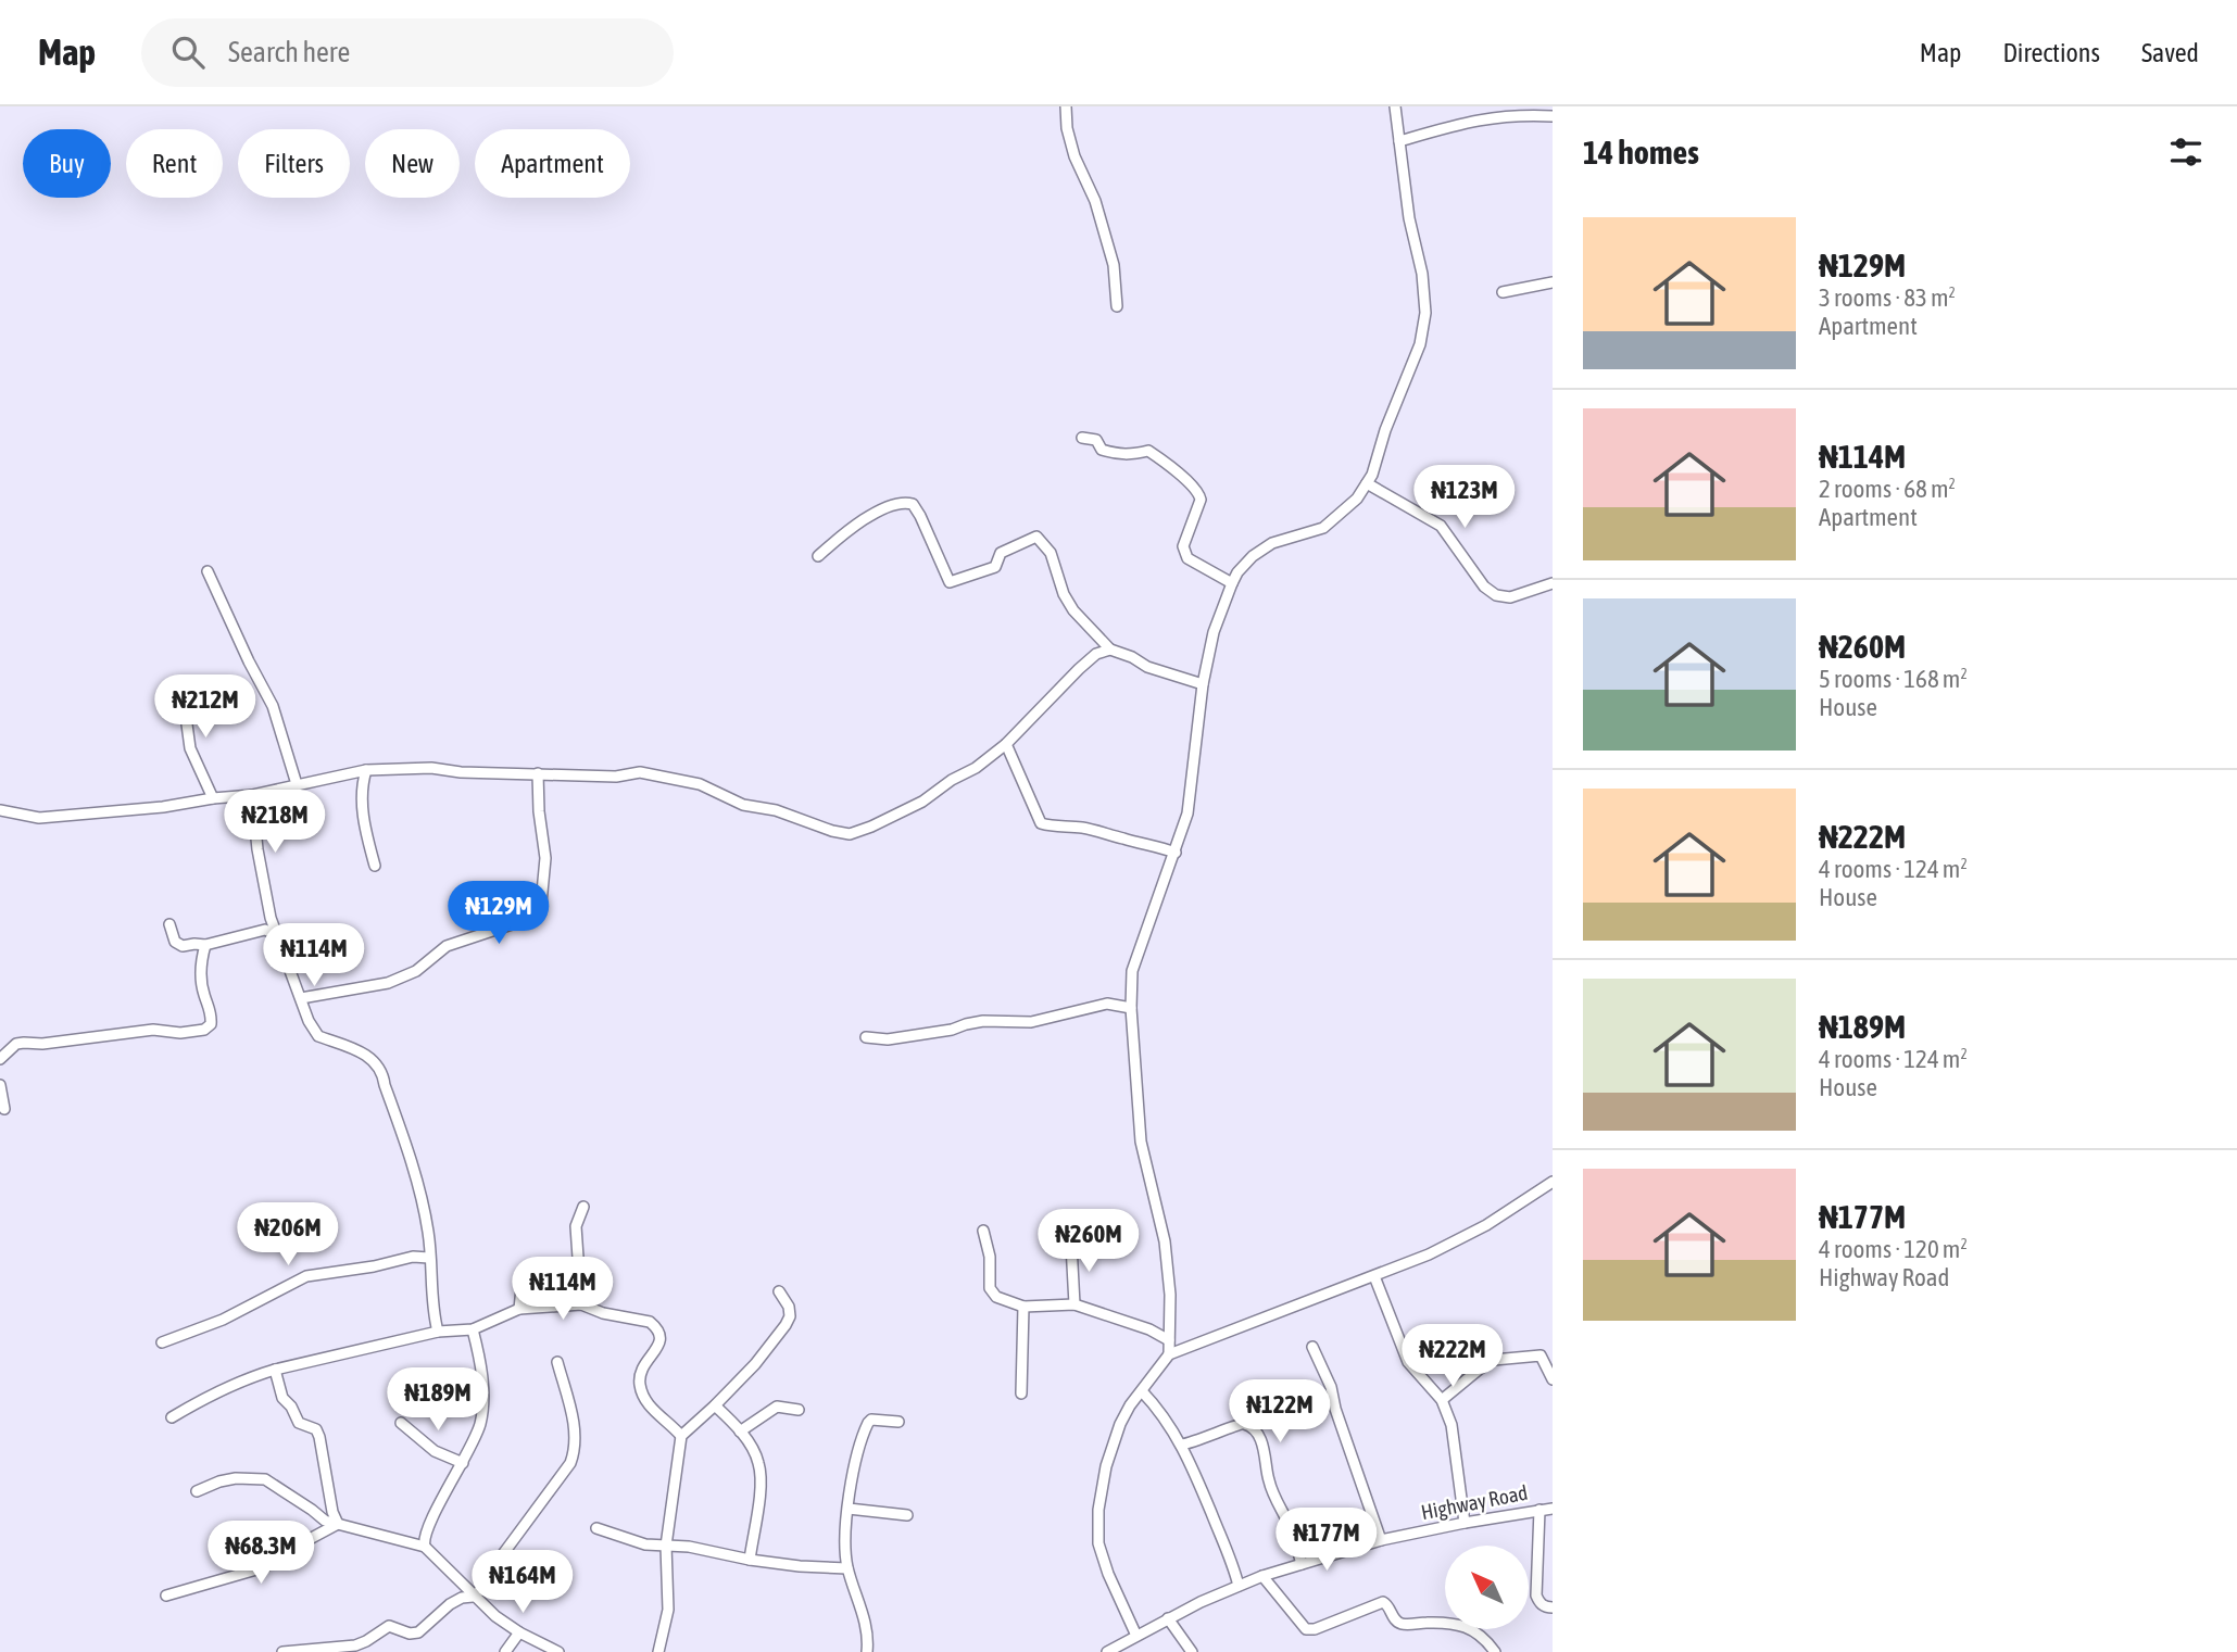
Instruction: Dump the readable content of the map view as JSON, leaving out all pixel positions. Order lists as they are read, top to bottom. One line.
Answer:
{"streets":{"street":["Highway Road"]},"north":"top left","page":{"header":"Map","search":"Search here","nav":["Map","Directions","Saved"],"heading":"14 homes","chip":["Buy","Rent","Filters","New","Apartment"],"list":[{"name":"₦129M","note":"3 rooms · 83 m² · Apartment"},{"name":"₦114M","note":"2 rooms · 68 m² · Apartment"},{"name":"₦260M","note":"5 rooms · 168 m² · House"},{"name":"₦222M","note":"4 rooms · 124 m² · House"},{"name":"₦189M","note":"4 rooms · 124 m² · House"},{"name":"₦177M","note":"4 rooms · 120 m² · Highway Road"}],"price":["₦123M","₦212M","₦218M","₦129M","₦114M","₦206M","₦260M","₦114M","₦222M","₦189M","₦122M","₦177M","₦68.3M","₦164M"]}}
